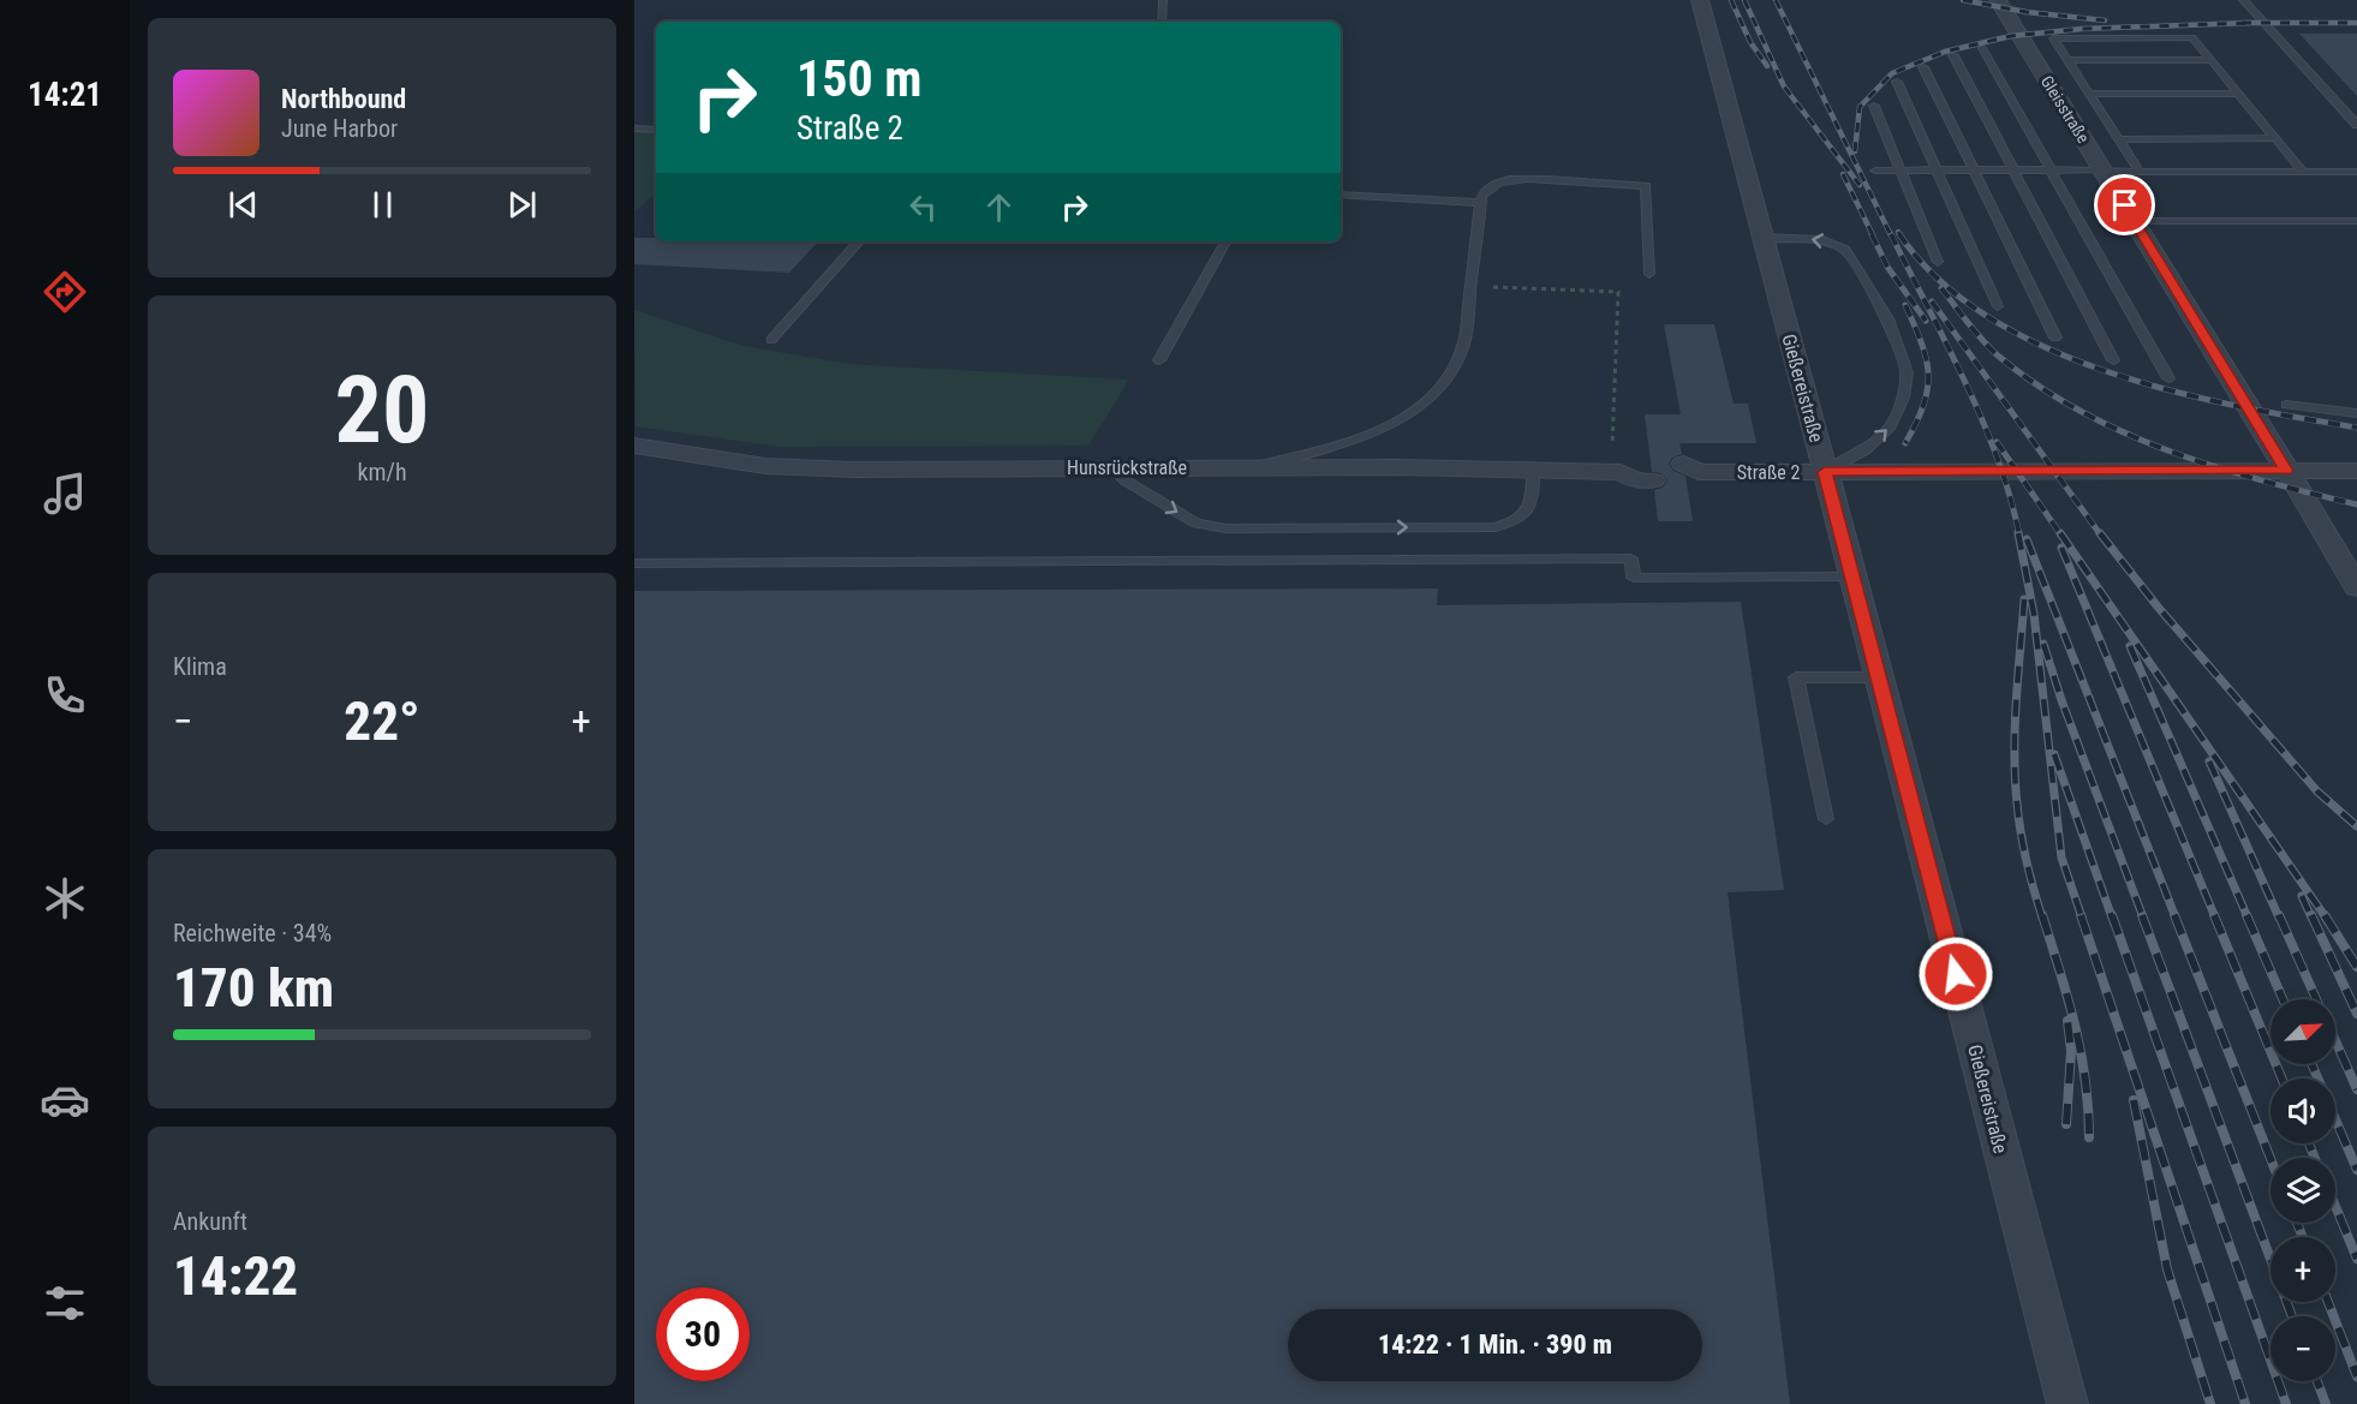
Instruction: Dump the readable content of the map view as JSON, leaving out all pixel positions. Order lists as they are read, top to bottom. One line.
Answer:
{"streets":{"street":["Gleisstraße","Gießereistraße","Hunsrückstraße","Straße 2"]},"crossings":[["Gleisstraße","Straße 2"],["Gießereistraße","Straße 2"]],"north":"top right","page":{"tabs":"14:21","turn":["150 m","Straße 2"],"song":["Northbound","June Harbor"],"tile":[["20","km/h"],"Klima",["Reichweite · 34%","170 km"],["Ankunft","14:22"]],"heat":["−","22°","+"],"map_buttons":["+","−"],"limit":"30","trip":"14:22 · 1 Min. · 390 m"}}
